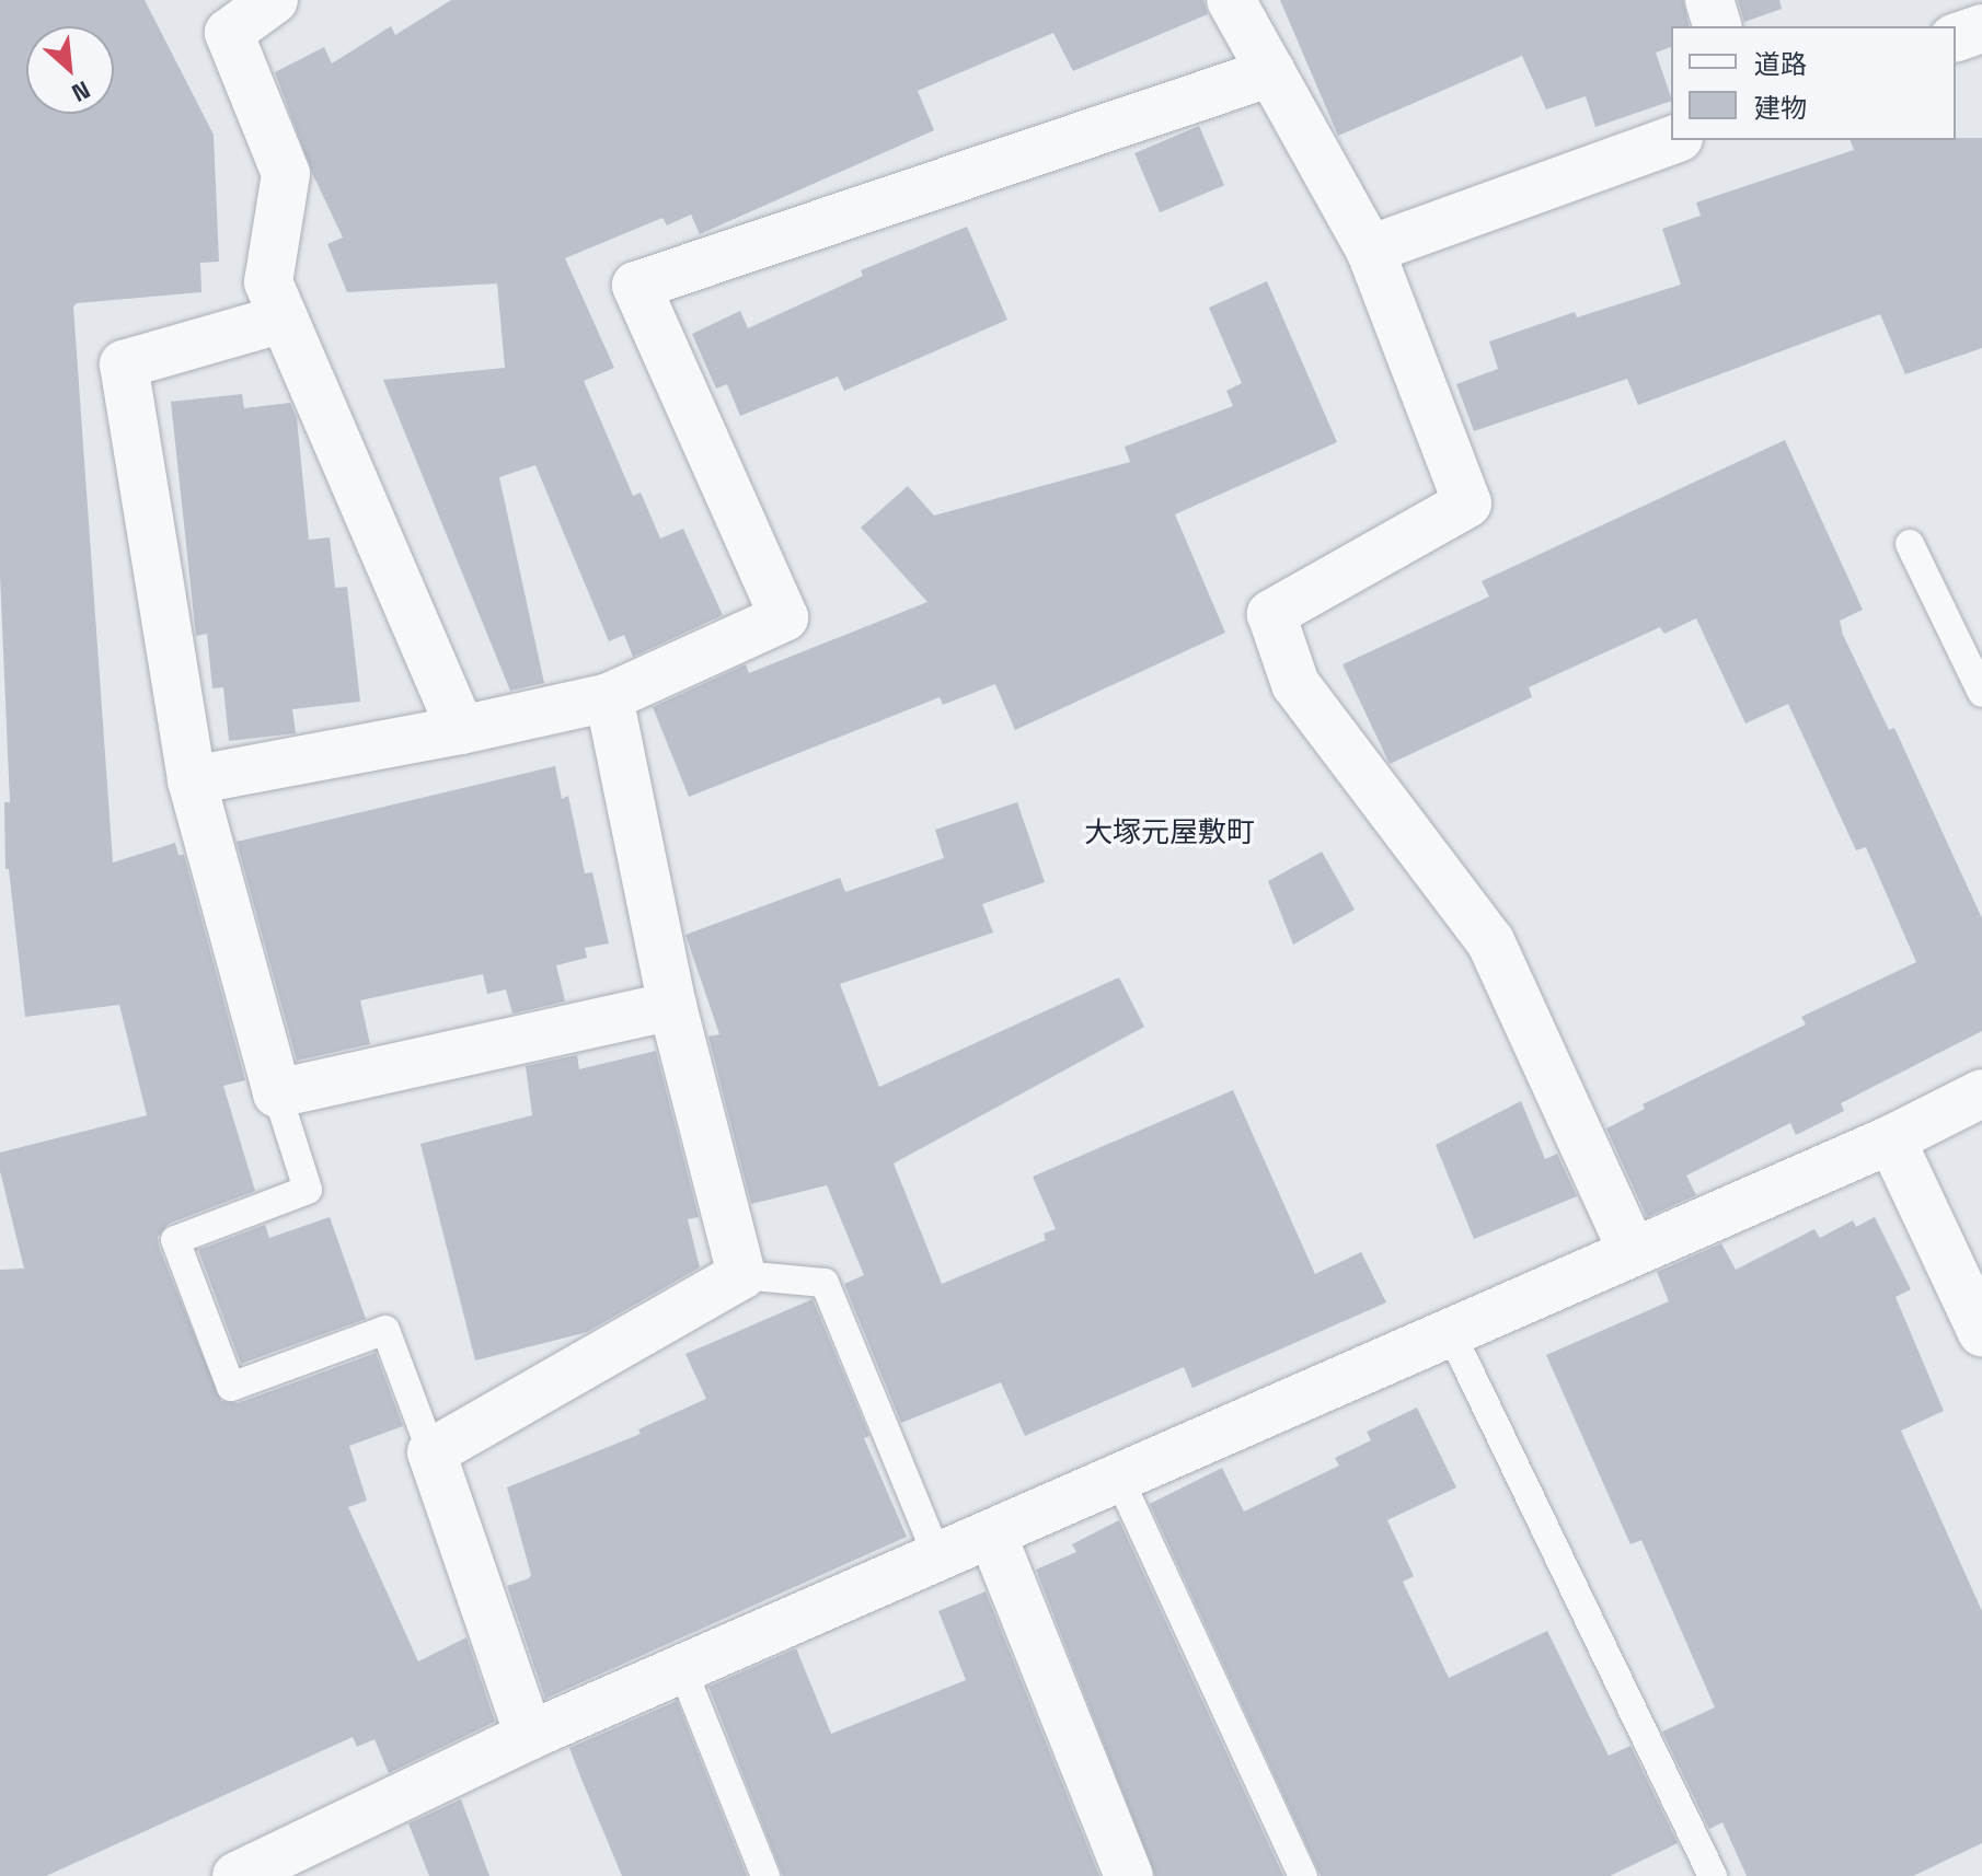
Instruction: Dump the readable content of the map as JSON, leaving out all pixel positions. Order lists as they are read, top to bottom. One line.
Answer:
{"districts":["大塚元屋敷町"],"legend":["道路","建物"],"north":"bottom right"}
